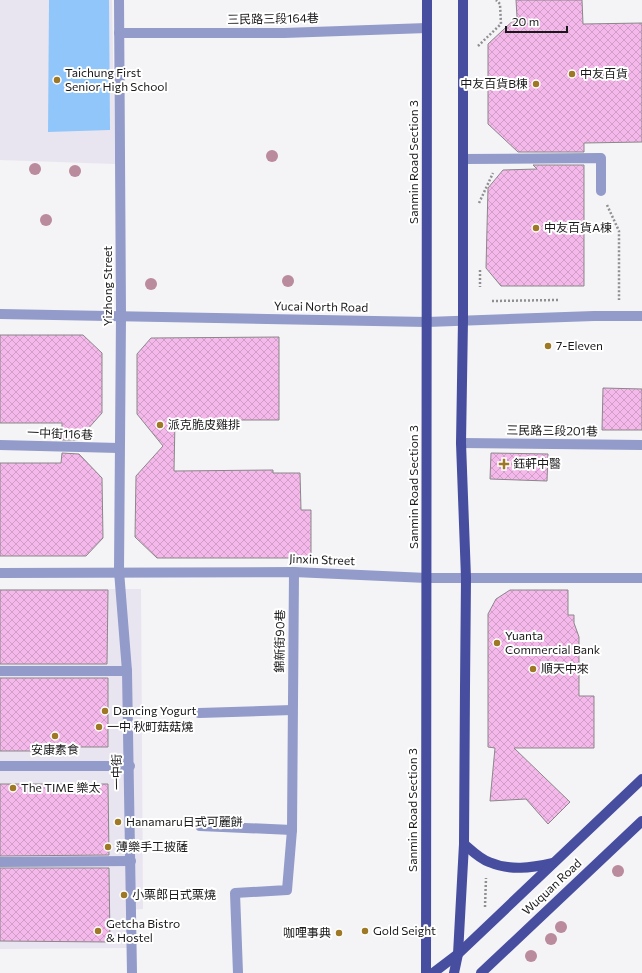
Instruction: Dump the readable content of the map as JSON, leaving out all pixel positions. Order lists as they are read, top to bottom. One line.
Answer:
{"streets":{"main road":["Sanmin Road Section 3","Wuquan Road"],"street":["三民路三段164巷","Yizhong Street","Yucai North Road","三民路三段201巷","一中街116巷","Jinxin Street","錦新街90巷","一中街"]},"crossings":[["三民路三段164巷","Sanmin Road Section 3"],["三民路三段164巷","Yizhong Street"],["Sanmin Road Section 3","Yucai North Road"],["Sanmin Road Section 3","Jinxin Street"],["Yizhong Street","Yucai North Road"],["Yizhong Street","一中街116巷"],["Yizhong Street","Jinxin Street"],["Yizhong Street","一中街"],["Jinxin Street","錦新街90巷"],["Jinxin Street","一中街"]],"places":{"other":["中友百貨","Taichung First Senior High School","中友百貨B棟","中友百貨A棟","7-Eleven","派克脆皮雞排","Yuanta Commercial Bank","順天中來","Dancing Yogurt","一中 秋町菇菇燒","安康素食","The TIME 樂太","Hanamaru日式可麗餅","薄樂手工披薩","小栗郎日式栗燒","Getcha Bistro & Hostel","Gold Seight","咖哩事典"],"health":["鈺軒中醫"]},"scale_bar":"20 m"}
